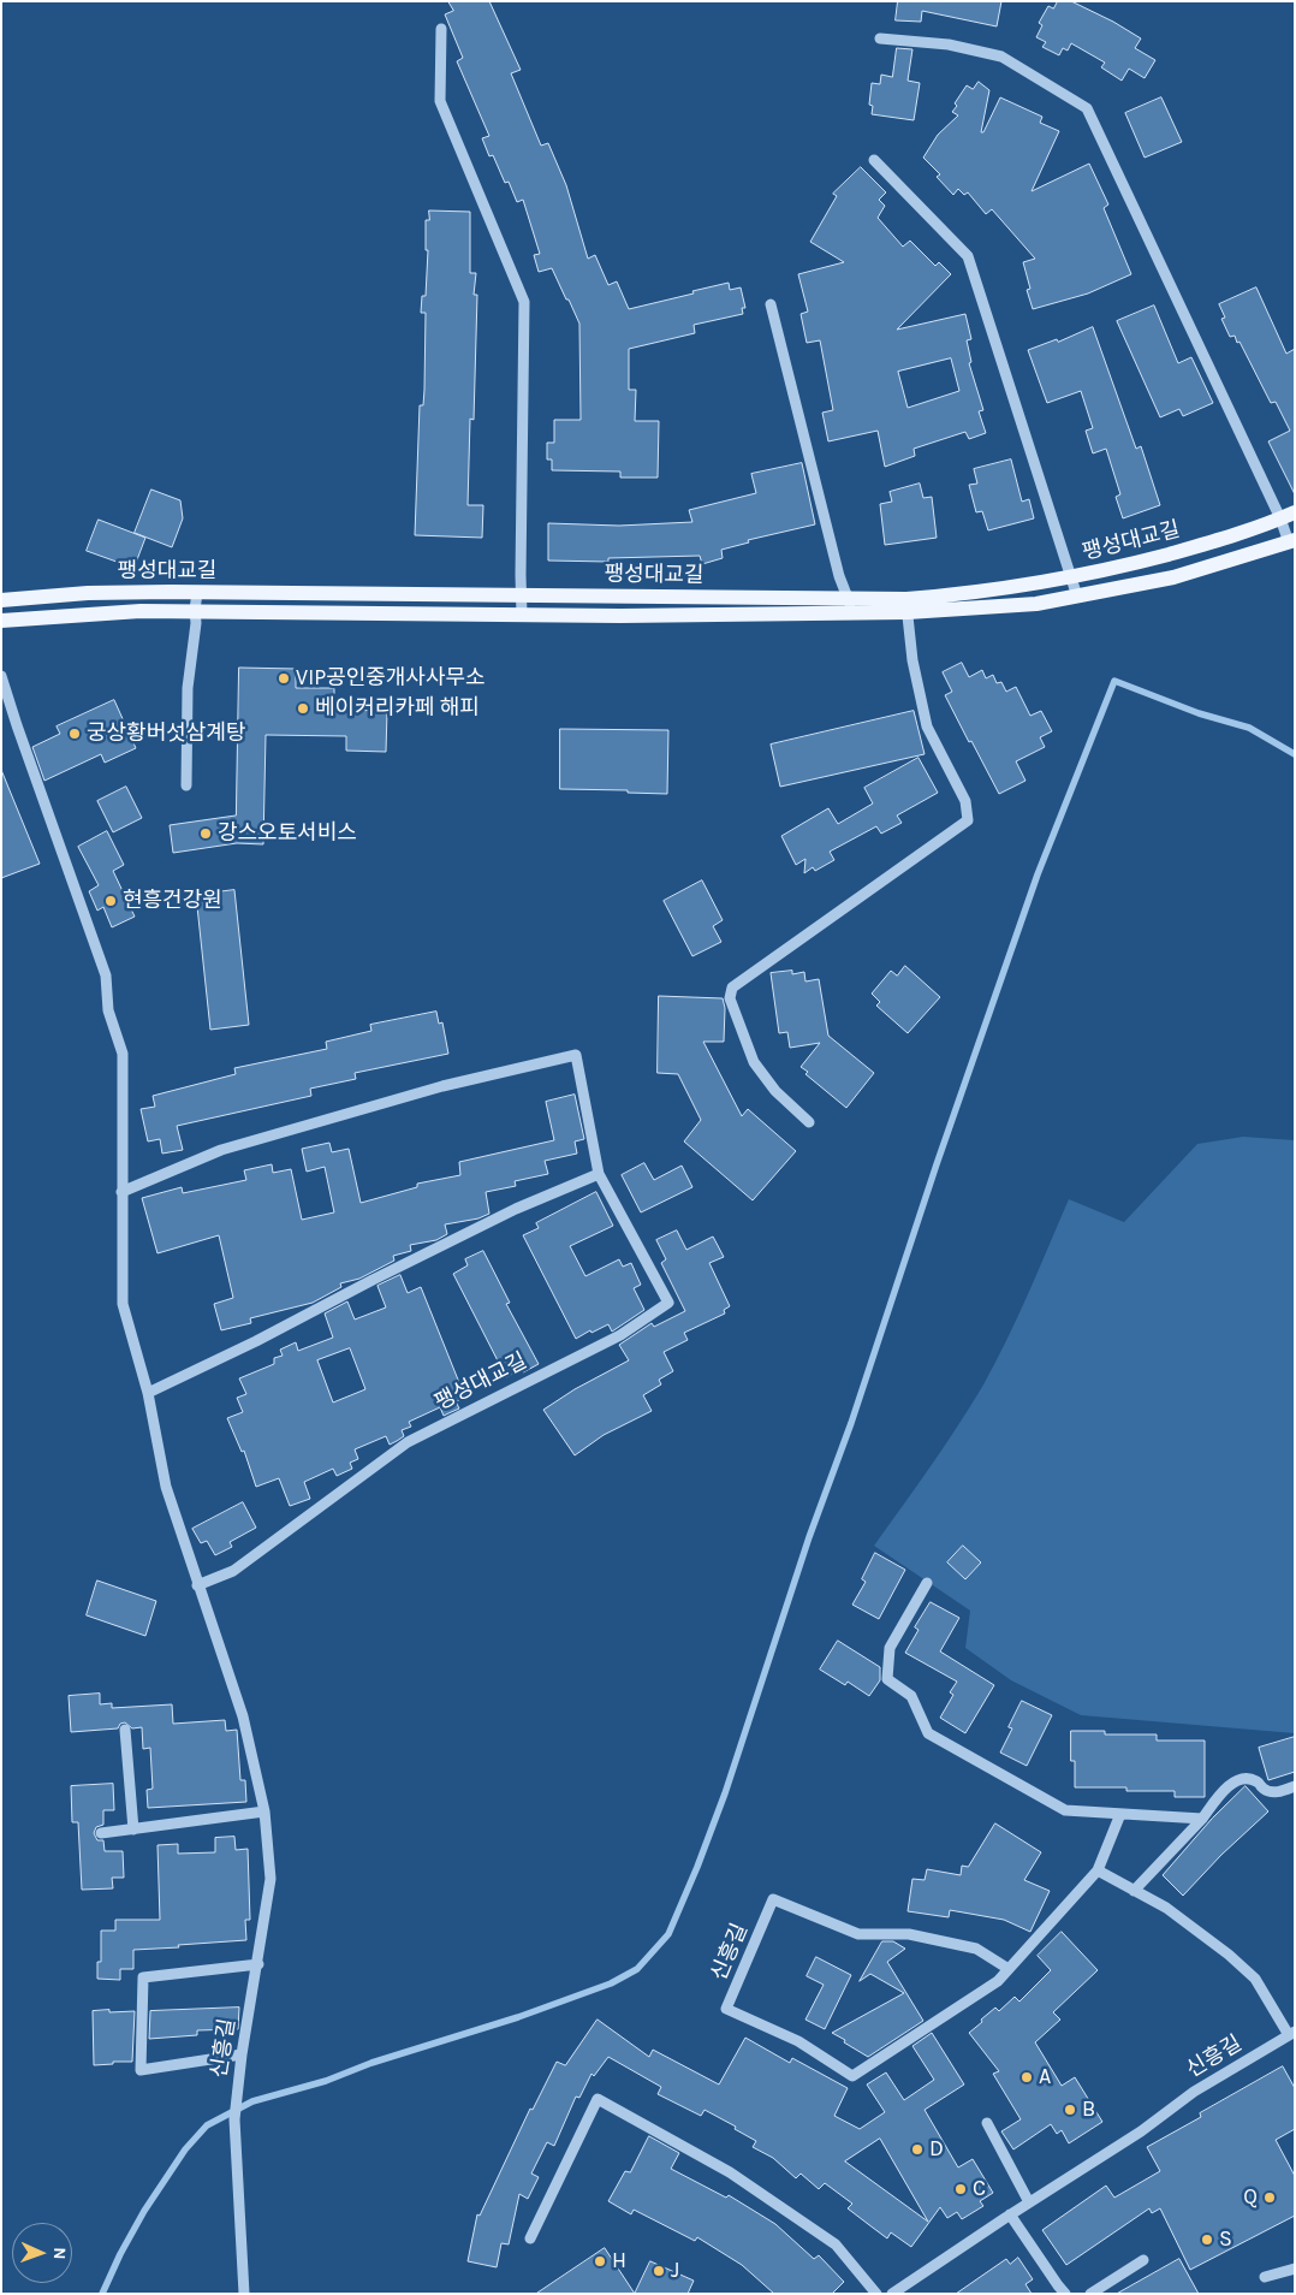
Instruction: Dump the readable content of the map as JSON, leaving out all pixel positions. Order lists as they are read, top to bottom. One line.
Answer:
{"streets":{"main road":["팽성대교길"],"street":["신흥길"]},"places":["VIP공인중개사사무소","베이커리카페 해피","궁상황버섯삼계탕","강스오토서비스","현흥건강원","A","B","D","C","Q","S","H","J"],"north":"right"}
